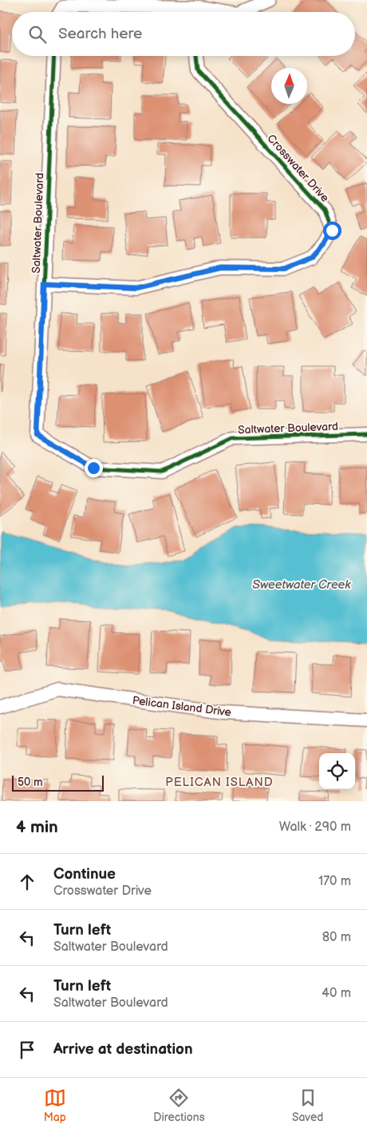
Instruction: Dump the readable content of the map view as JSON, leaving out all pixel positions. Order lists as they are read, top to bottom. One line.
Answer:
{"streets":{"street":["Crosswater Drive","Saltwater Boulevard","Pelican Island Drive"]},"crossings":[["Crosswater Drive","Saltwater Boulevard"]],"districts":["PELICAN ISLAND"],"water":["Sweetwater Creek"],"scale_bar":"50 m","north":"top","page":{"search":"Search here","scale":"50 m","heading":["4 min","Walk · 290 m"],"list":[["Continue","Crosswater Drive","170 m"],["Turn left","Saltwater Boulevard","80 m"],["Turn left","Saltwater Boulevard","40 m"],"Arrive at destination"],"nav":["Map","Directions","Saved"]}}
